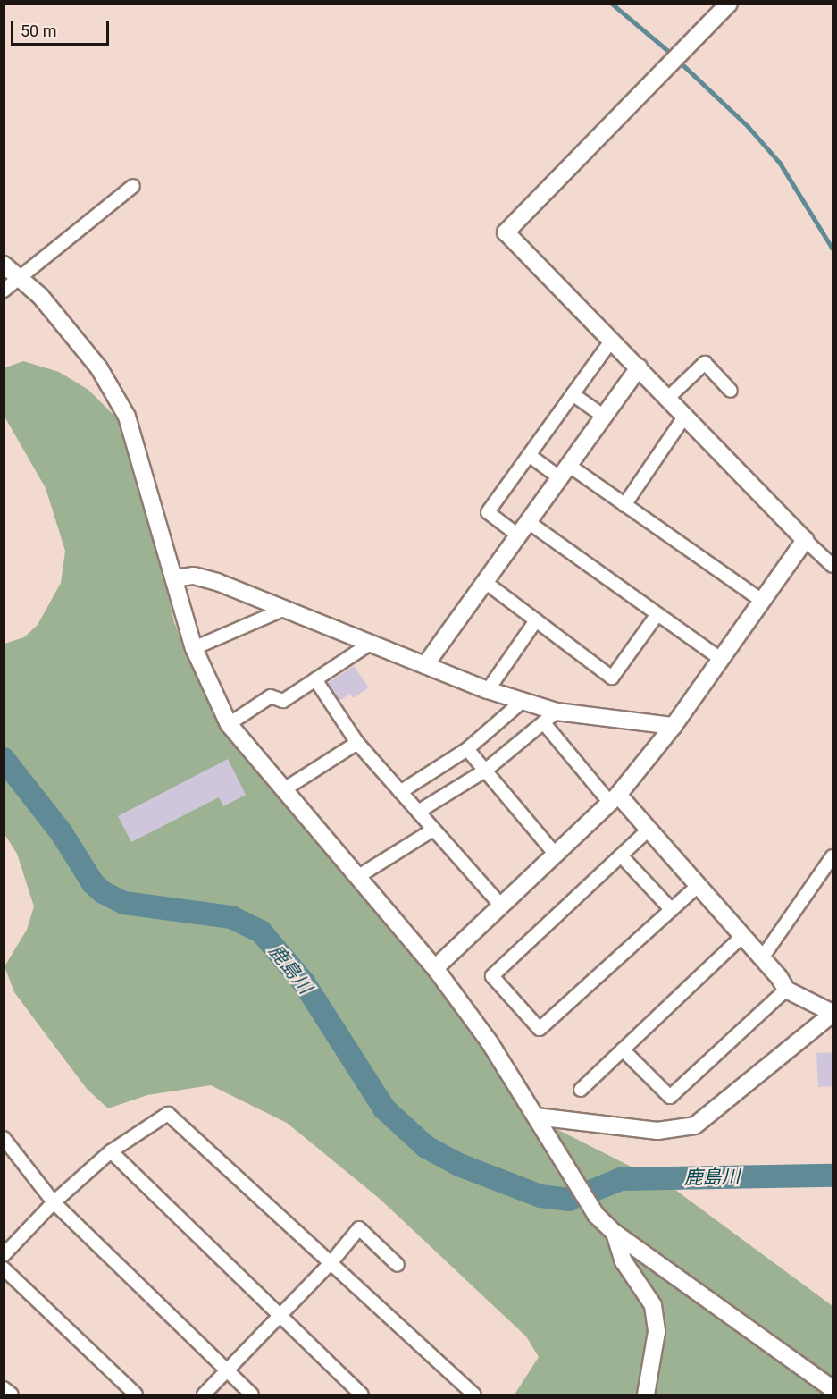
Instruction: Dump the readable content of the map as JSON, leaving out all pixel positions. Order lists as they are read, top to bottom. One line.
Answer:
{"water":["鹿島川"],"scale_bar":"50 m"}
